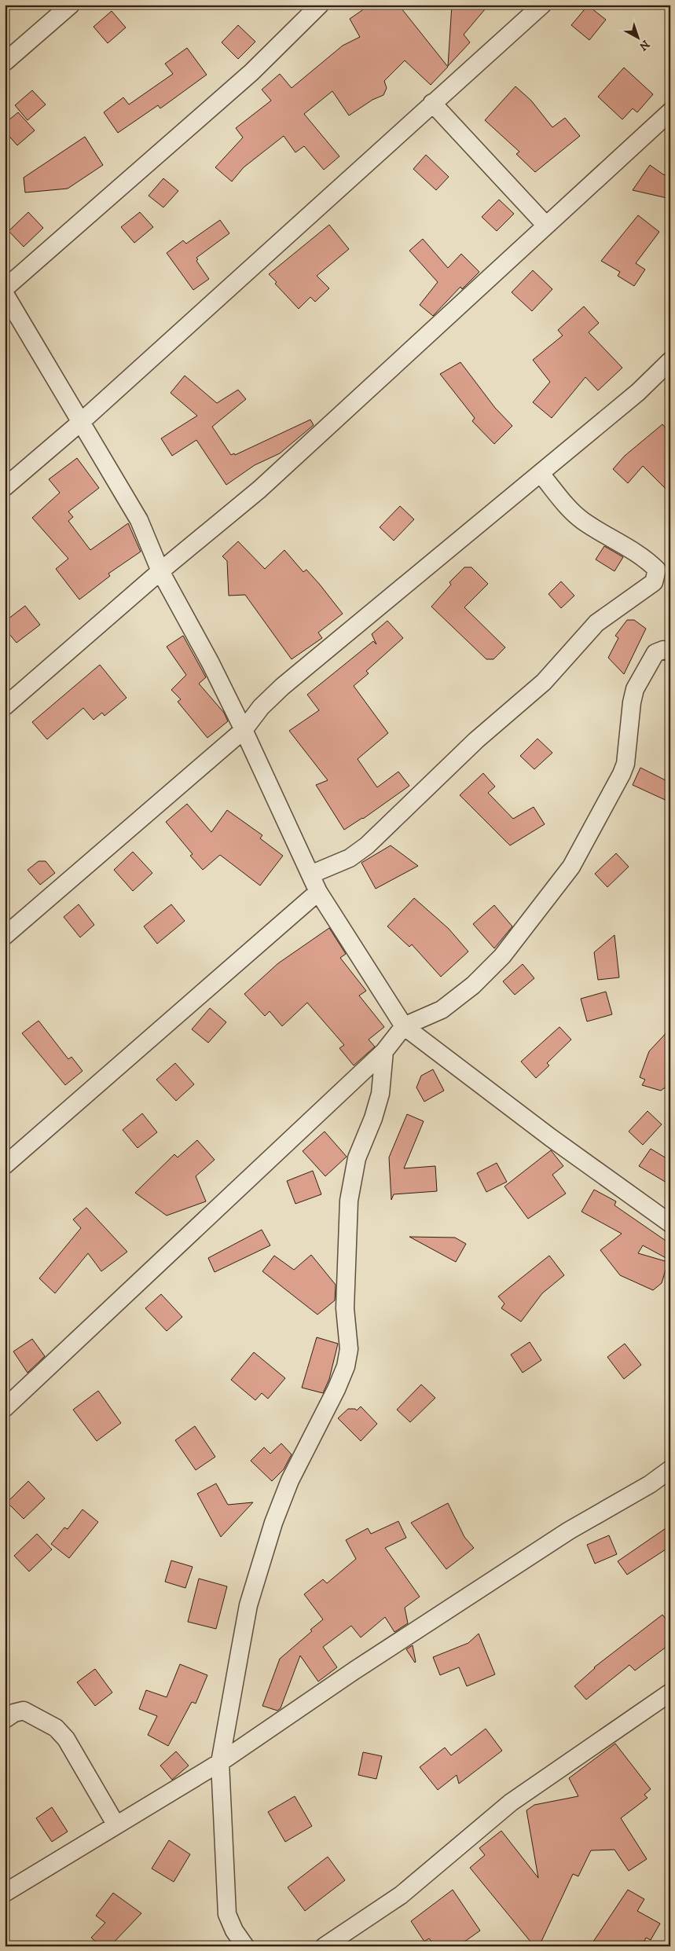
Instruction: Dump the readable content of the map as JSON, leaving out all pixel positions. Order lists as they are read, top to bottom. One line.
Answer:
{"north":"bottom right"}
